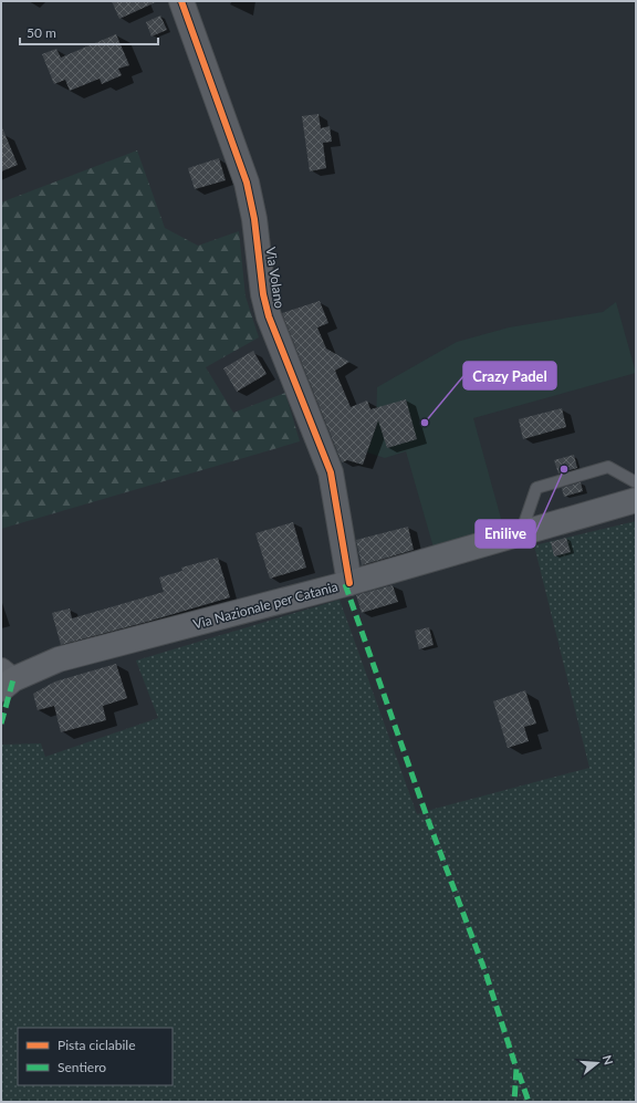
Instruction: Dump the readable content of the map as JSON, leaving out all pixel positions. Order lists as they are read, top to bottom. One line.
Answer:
{"streets":{"main road":["Via Nazionale per Catania"],"street":["Via Volano"]},"crossings":[["Via Volano","Via Nazionale per Catania"]],"places":["Crazy Padel","Enilive"],"legend":["Pista ciclabile","Sentiero"],"scale_bar":"50 m","north":"right"}
